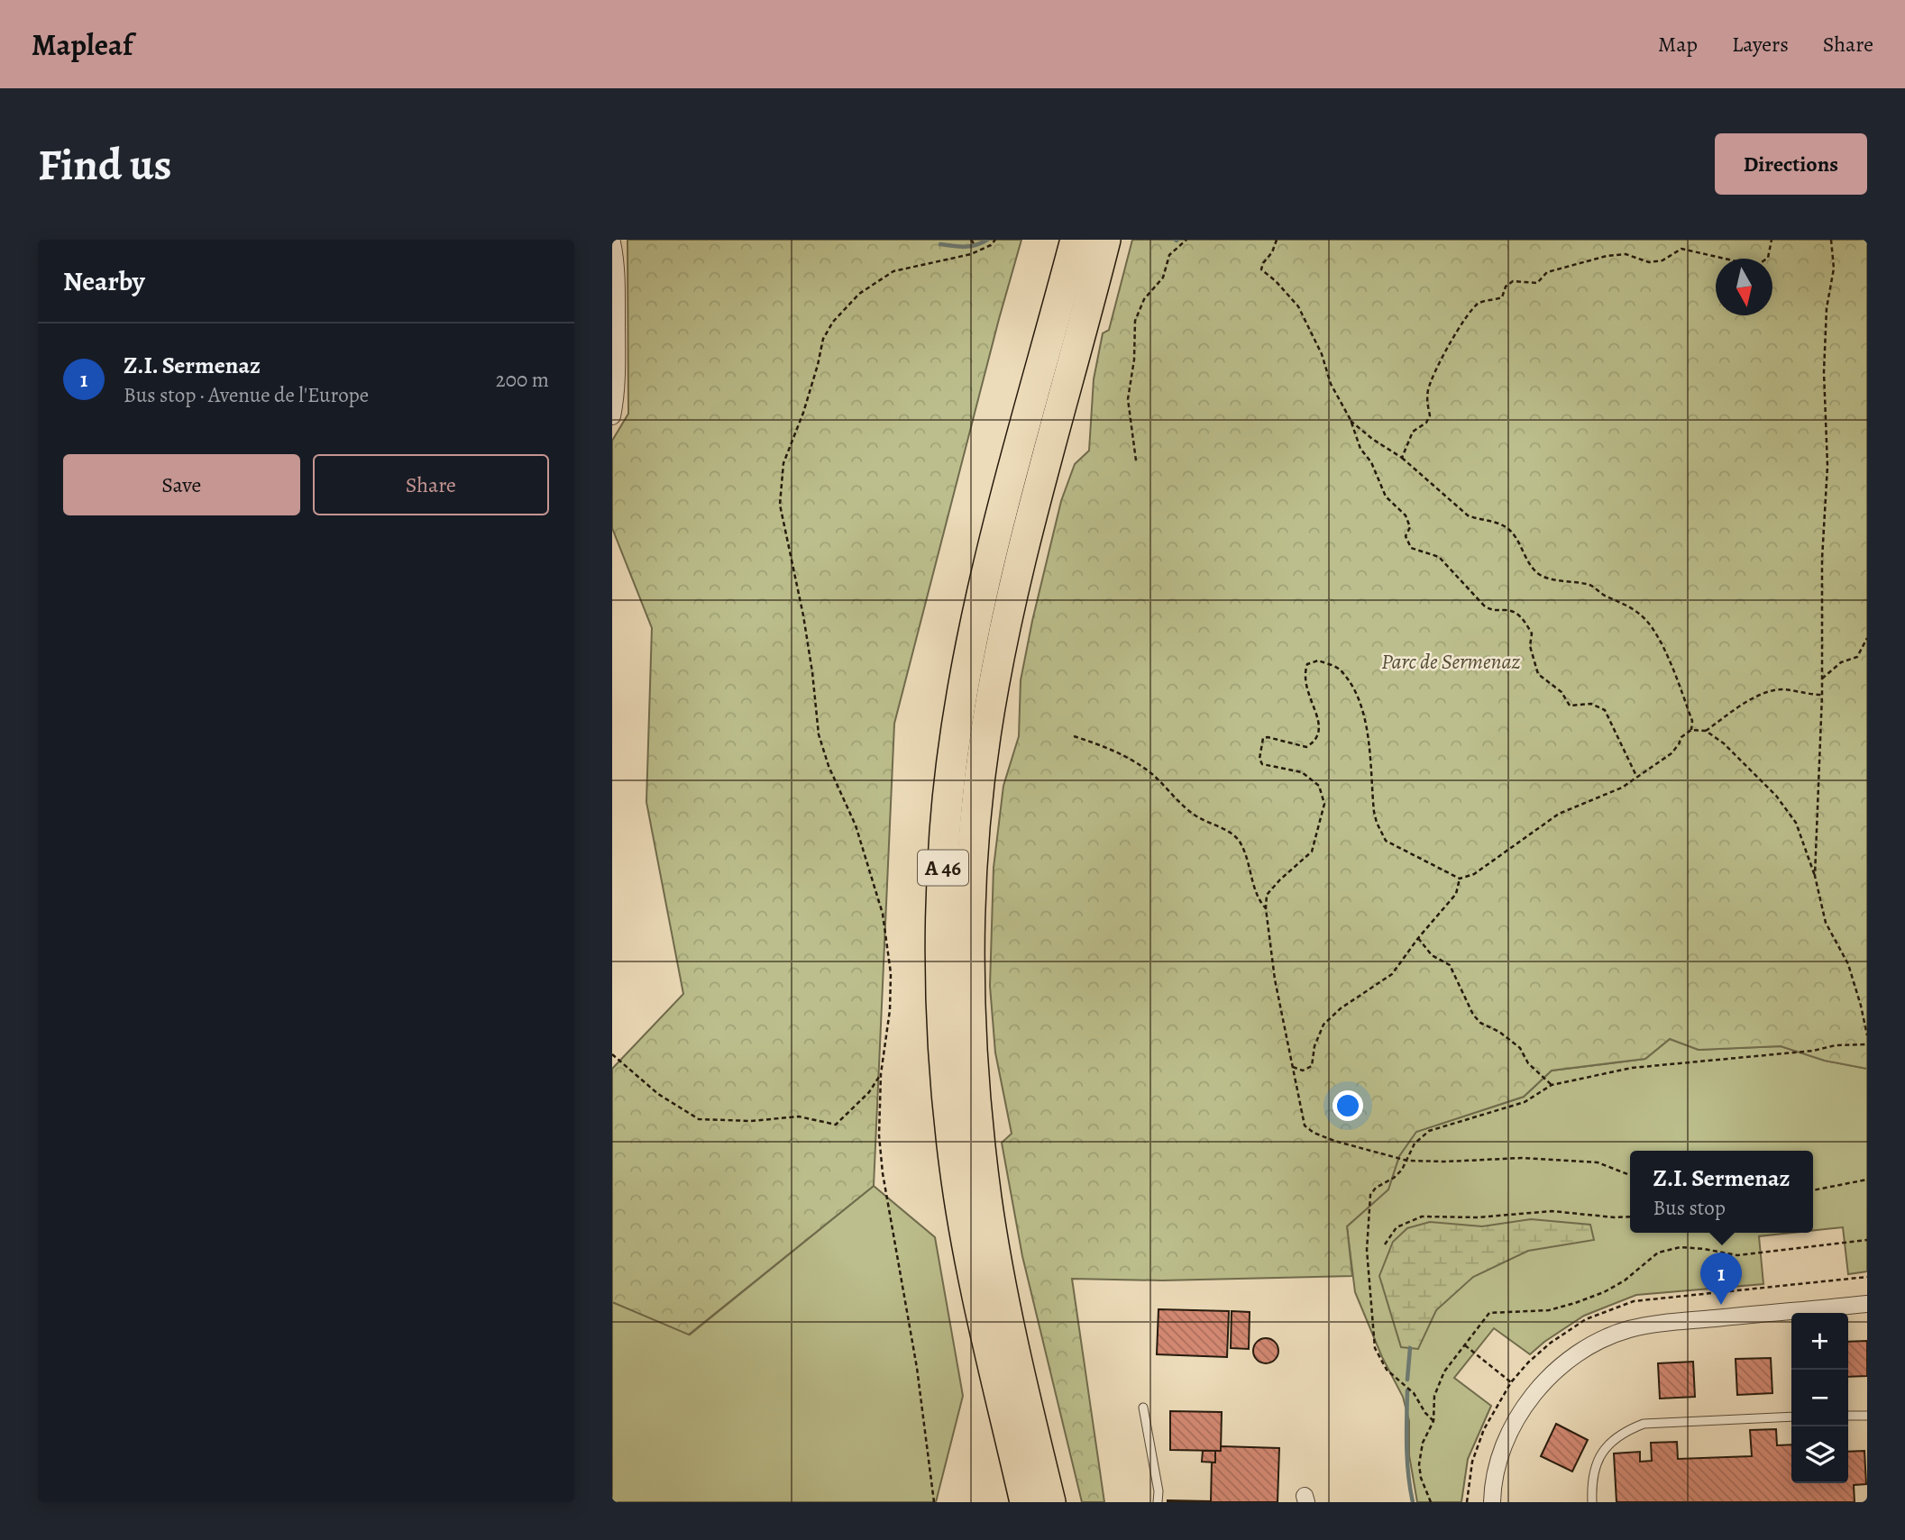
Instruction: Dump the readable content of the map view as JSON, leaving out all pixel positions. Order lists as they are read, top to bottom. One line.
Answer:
{"streets":{"highway":["A 46"]},"parks":["Parc de Sermenaz"],"north":"bottom","page":{"header":"Mapleaf","nav":["Map","Layers","Share"],"buttons":["Directions",["Save","Share"]],"title":"Find us","heading":"Nearby","list":[{"mark":"1","name":"Z.I. Sermenaz","note":"Bus stop · Avenue de l'Europe","value":"200 m"}],"popup":["Z.I. Sermenaz","Bus stop"],"pins":"1","map_buttons":["+","−"]}}
